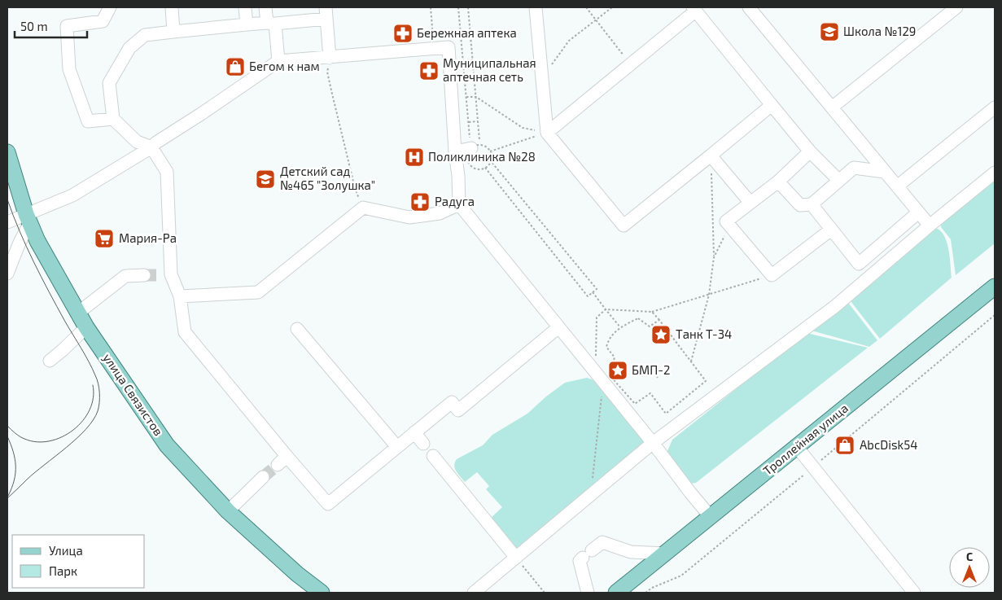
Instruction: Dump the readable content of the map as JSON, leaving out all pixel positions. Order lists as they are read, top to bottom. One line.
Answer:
{"streets":{"main road":["улица Связистов","Троллейная улица"]},"places":{"school or university":["Школа №129","Детский сад №465 \"Золушка\""],"pharmacy":["Бережная аптека","Муниципальная аптечная сеть","Радуга"],"shop":["Бегом к нам","AbcDisk54"],"hospital":["Поликлиника №28"],"supermarket":["Мария-Ра"],"place":["Танк Т-34","БМП-2"]},"legend":["Улица","Парк"],"scale_bar":"50 m","north":"top"}
